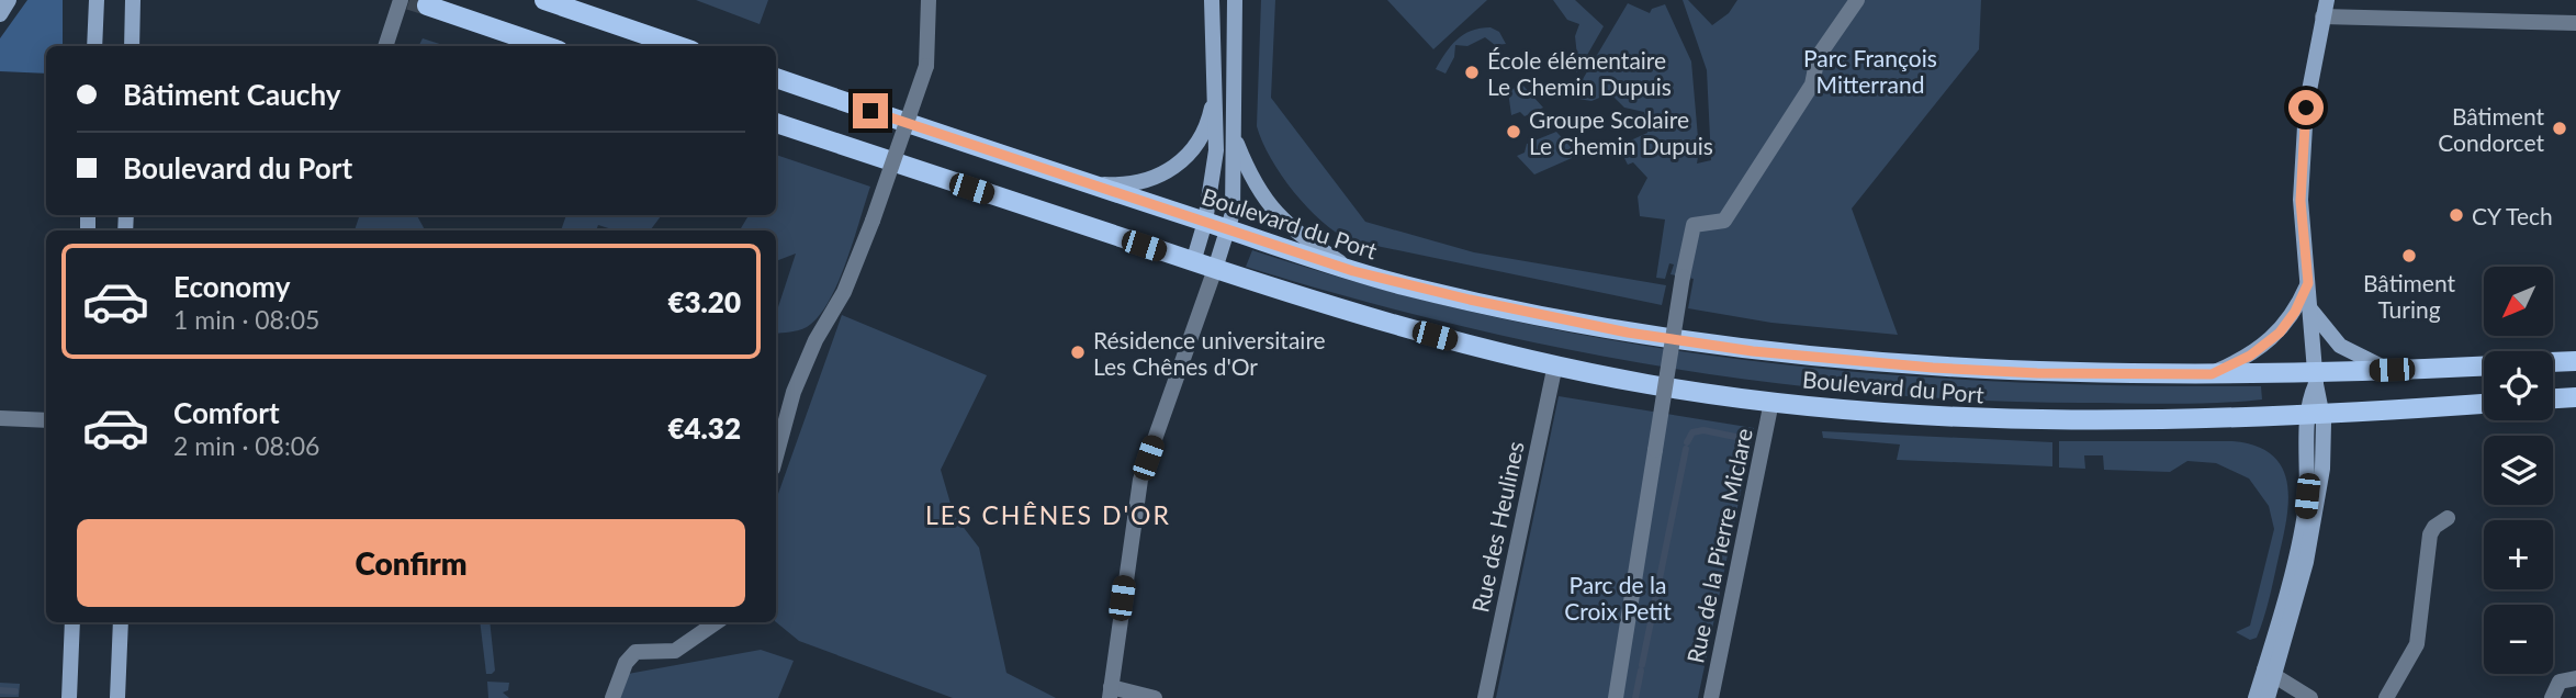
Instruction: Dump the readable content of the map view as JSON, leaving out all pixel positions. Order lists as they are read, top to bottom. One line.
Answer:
{"streets":{"main road":["Boulevard du Port"],"street":["Rue des Heulines","Rue de la Pierre Miclare"]},"crossings":[["Boulevard du Port","Rue des Heulines"],["Boulevard du Port","Rue de la Pierre Miclare"]],"districts":["LES CHÊNES D'OR"],"parks":["Parc François Mitterrand","Parc de la Croix Petit"],"places":["École élémentaire Le Chemin Dupuis","Bâtiment Condorcet","Groupe Scolaire Le Chemin Dupuis","CY Tech","Bâtiment Turing","Résidence universitaire Les Chênes d'Or"],"north":"bottom left","page":{"banner":["Bâtiment Cauchy","Boulevard du Port"],"list":[{"name":"Economy","note":"1 min · 08:05","value":"€3.20"},{"name":"Comfort","note":"2 min · 08:06","value":"€4.32"}],"map_buttons":["+","−"],"buttons":"Confirm"}}
